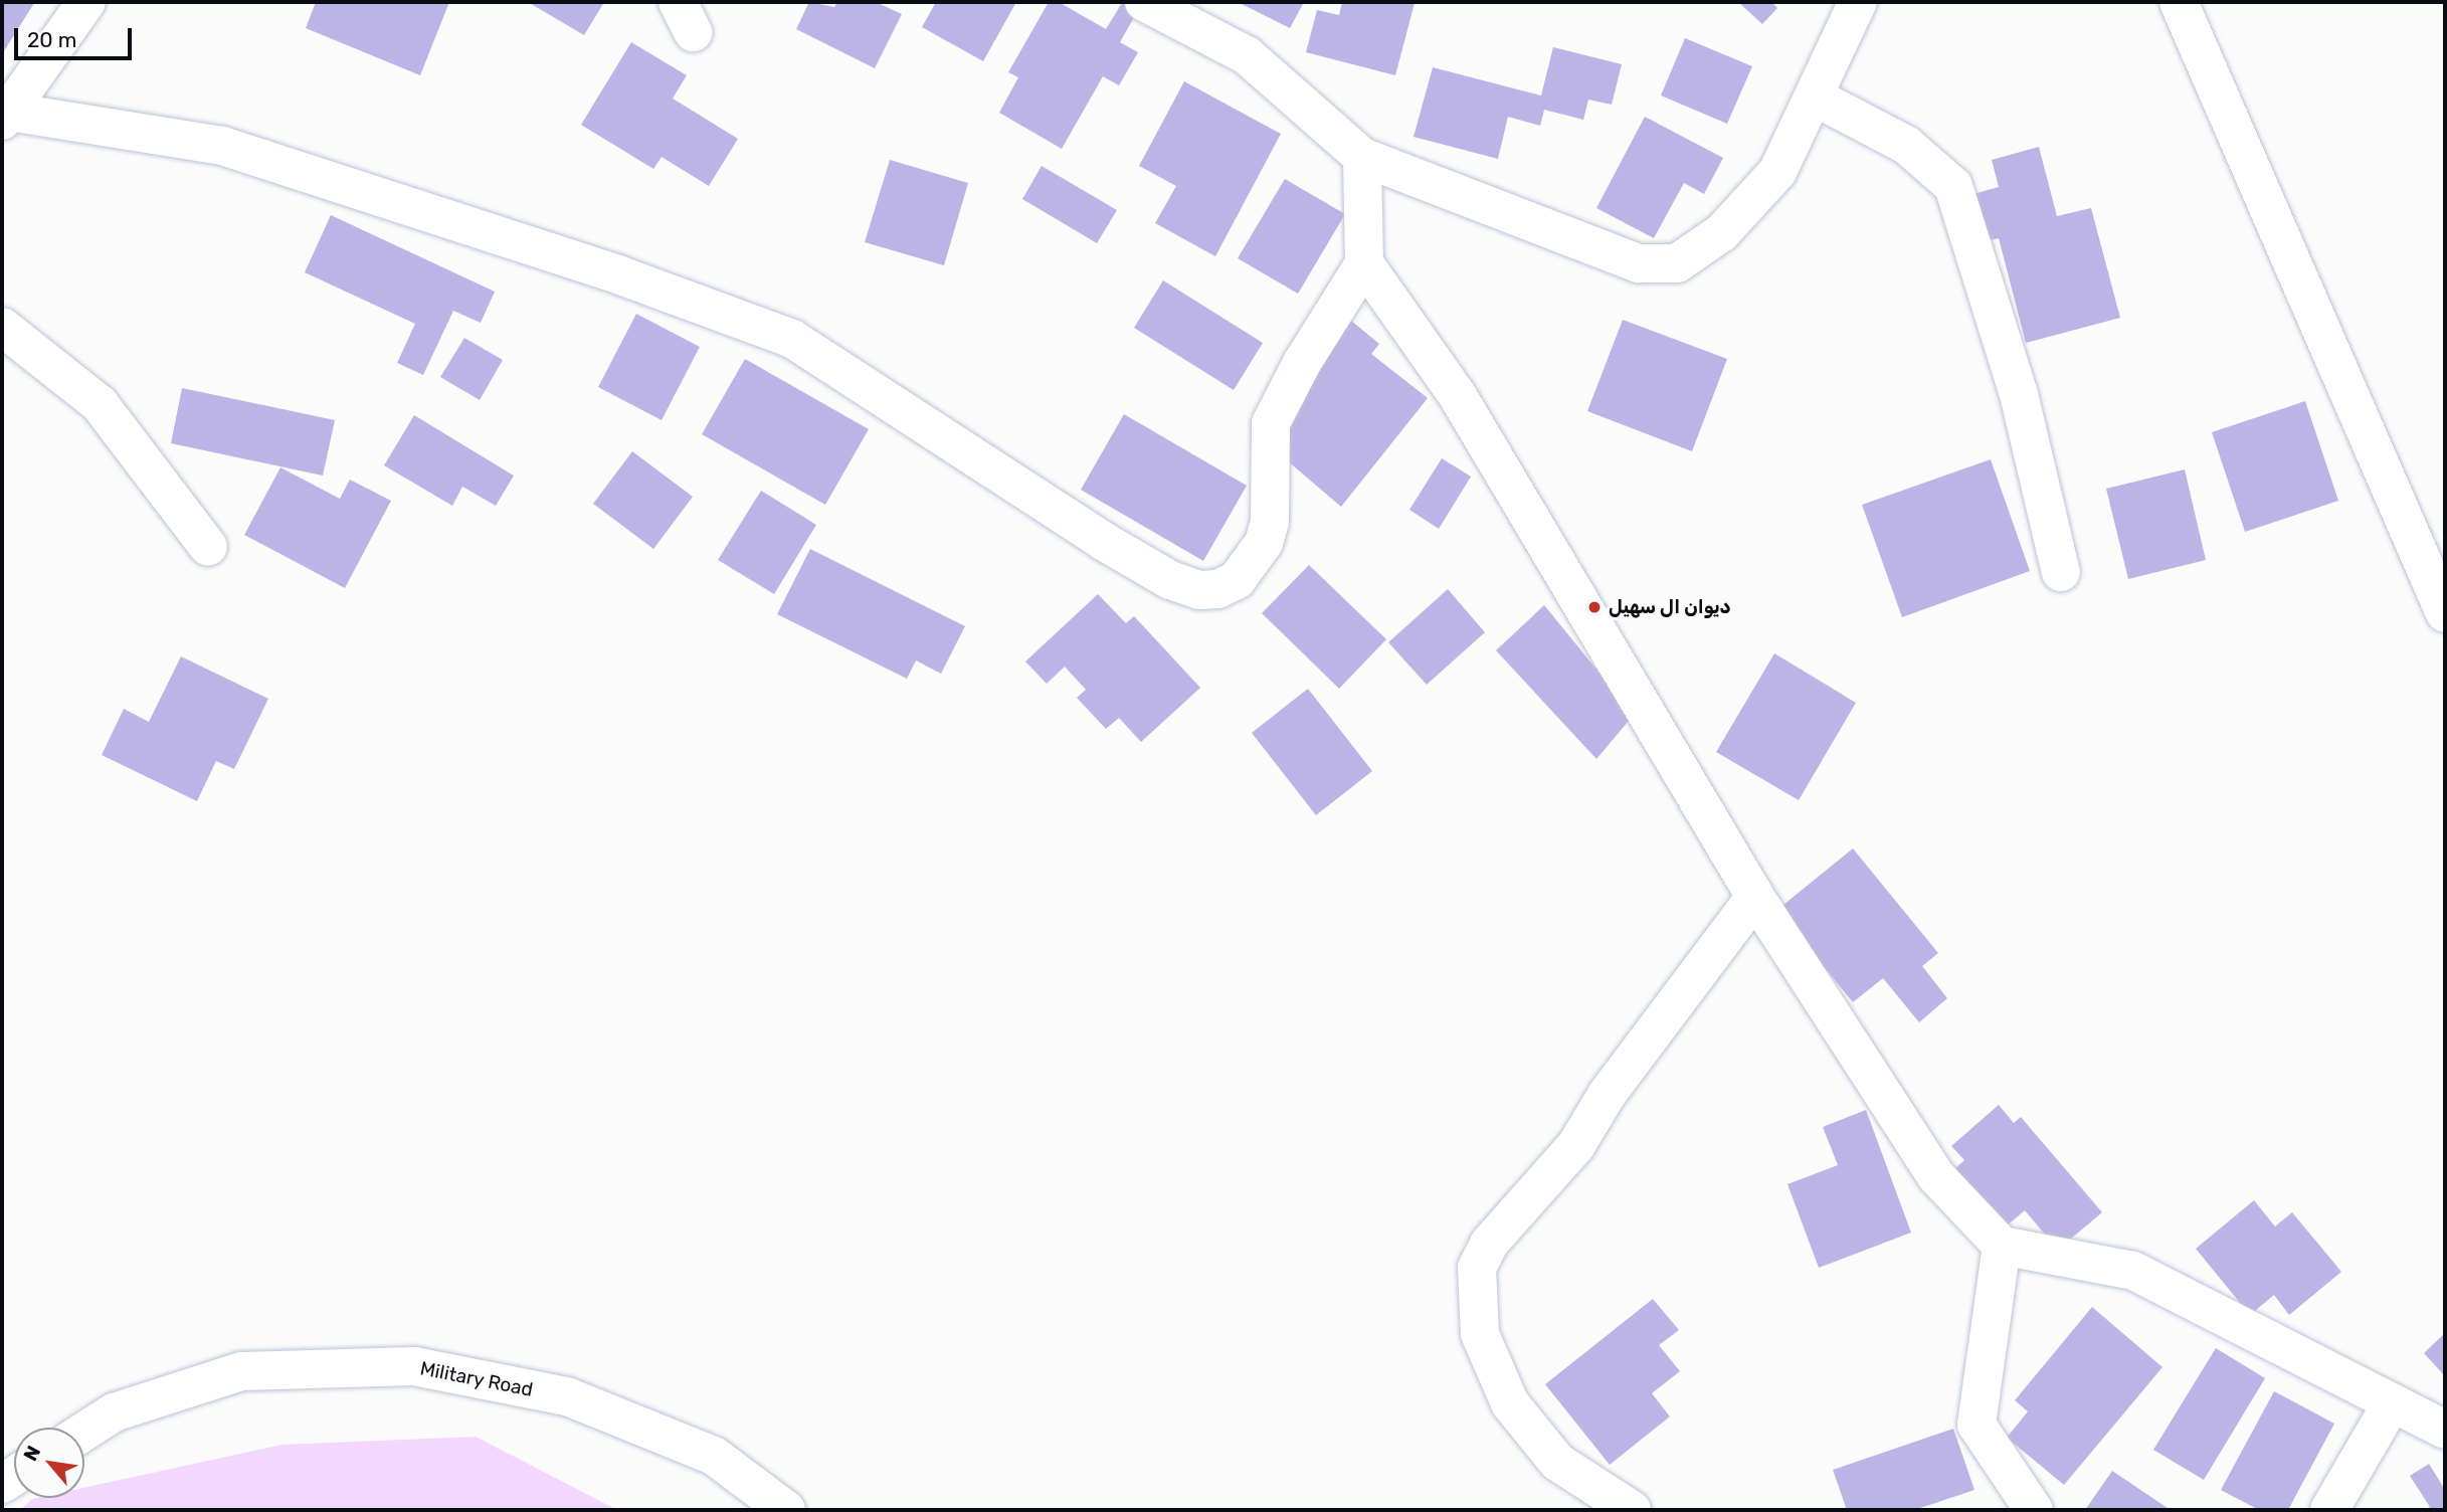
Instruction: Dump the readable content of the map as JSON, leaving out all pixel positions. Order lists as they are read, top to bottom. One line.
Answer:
{"streets":{"street":["Military Road"]},"places":["ديوان ال سهيل"],"scale_bar":"20 m","north":"top left"}
